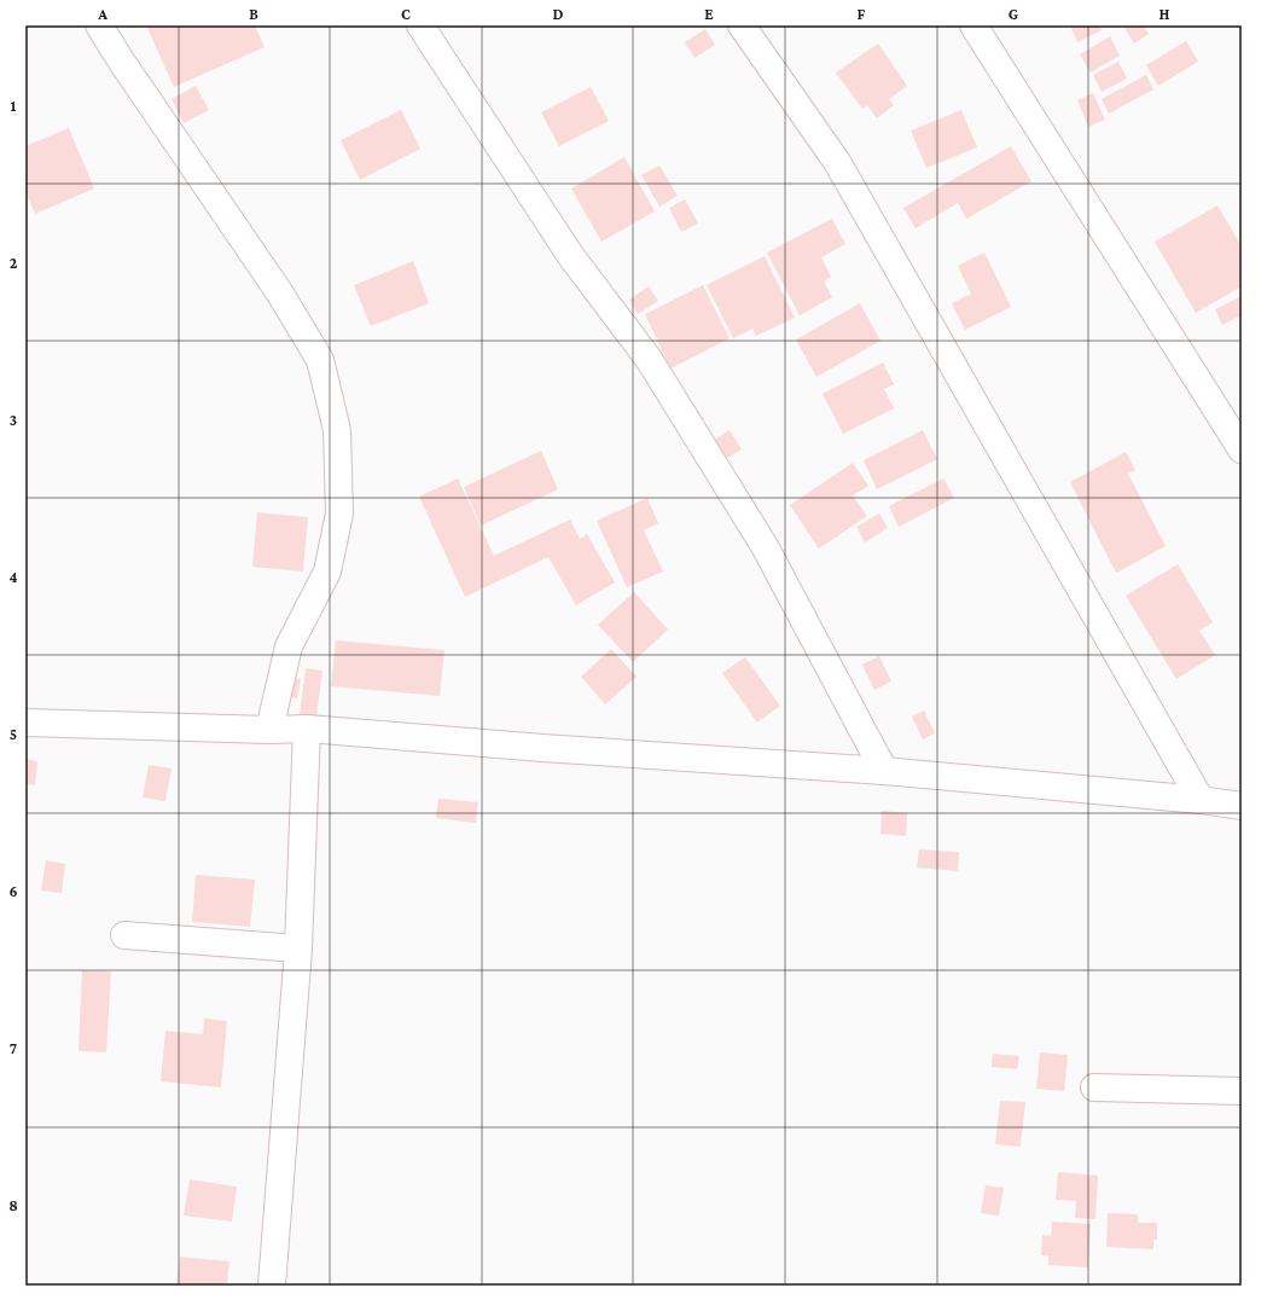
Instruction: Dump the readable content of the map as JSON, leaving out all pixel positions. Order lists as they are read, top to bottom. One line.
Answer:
{"grid":{"columns":["A","B","C","D","E","F","G","H"],"rows":["1","2","3","4","5","6","7","8"]}}
